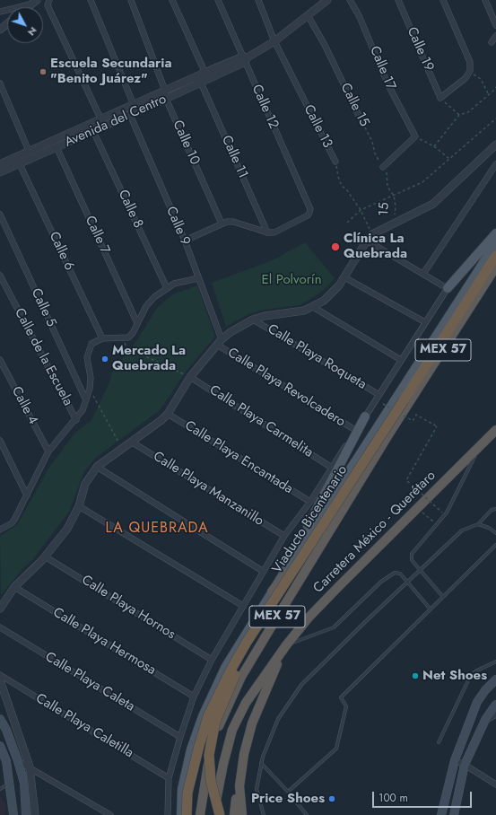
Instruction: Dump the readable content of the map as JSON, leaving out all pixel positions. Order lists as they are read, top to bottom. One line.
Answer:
{"streets":{"highway":["MEX 57","Viaducto Bicentenario","Carretera México - Querétaro"],"street":["Calle 19","Calle 17","Calle 15","Calle 12","Avenida del Centro","Calle 13","Calle 10","Calle 11","Calle 8","Calle 9","Calle 7","Calle 6","Calle 5","Calle de la Escuela","Calle Playa Roqueta","Calle Playa Revolcadero","Calle 4","Calle Playa Carmelita","Calle Playa Encantada","Calle Playa Manzanillo","Calle Playa Hornos","Calle Playa Hermosa","Calle Playa Caleta","Calle Playa Caletilla"],"path":["15"]},"crossings":[["Calle 15","Avenida del Centro"],["Calle 15","15"],["Calle 12","Avenida del Centro"],["Calle 12","Calle 11"],["Avenida del Centro","Calle 13"],["Avenida del Centro","Calle 10"],["Avenida del Centro","Calle 11"],["Avenida del Centro","Calle 8"],["Avenida del Centro","Calle 9"],["Avenida del Centro","Calle 7"],["Avenida del Centro","Calle 6"],["Calle 9","Calle Playa Revolcadero"]],"districts":["LA QUEBRADA"],"parks":["El Polvorín"],"places":["Escuela Secundaria \"Benito Juárez\"","Clínica La Quebrada","Mercado La Quebrada","Net Shoes","Price Shoes"],"scale_bar":"100 m","north":"bottom right"}
